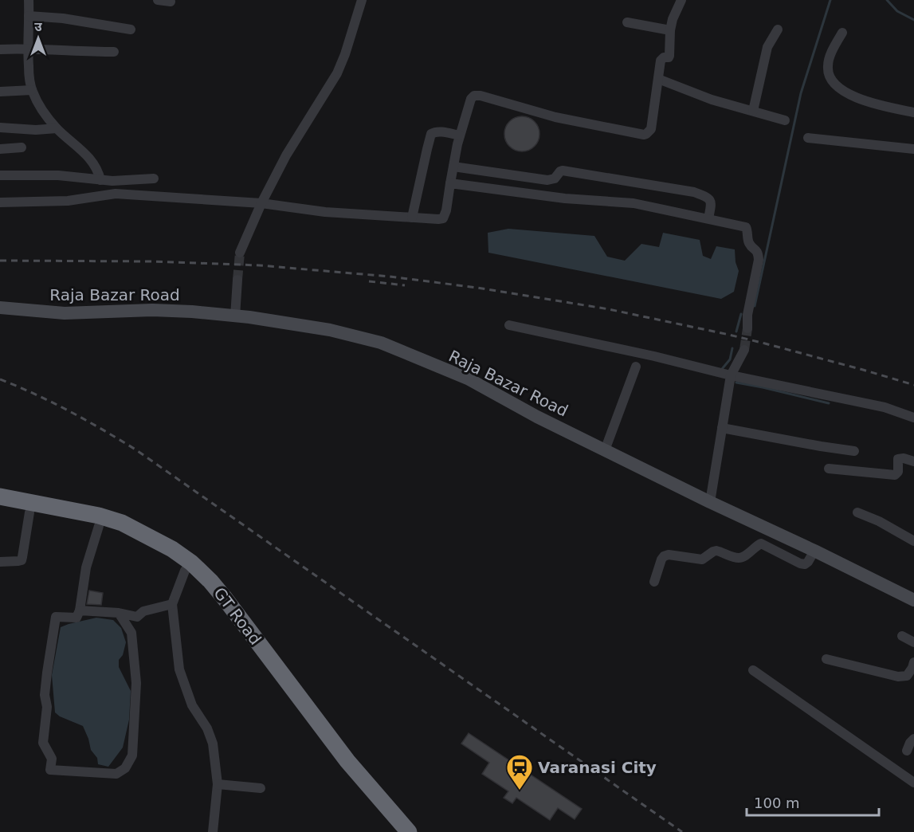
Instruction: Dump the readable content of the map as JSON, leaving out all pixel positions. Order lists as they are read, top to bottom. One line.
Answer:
{"streets":{"highway":["GT Road"],"street":["Raja Bazar Road"]},"places":{"station":["Varanasi City"]},"scale_bar":"100 m","north":"top"}
